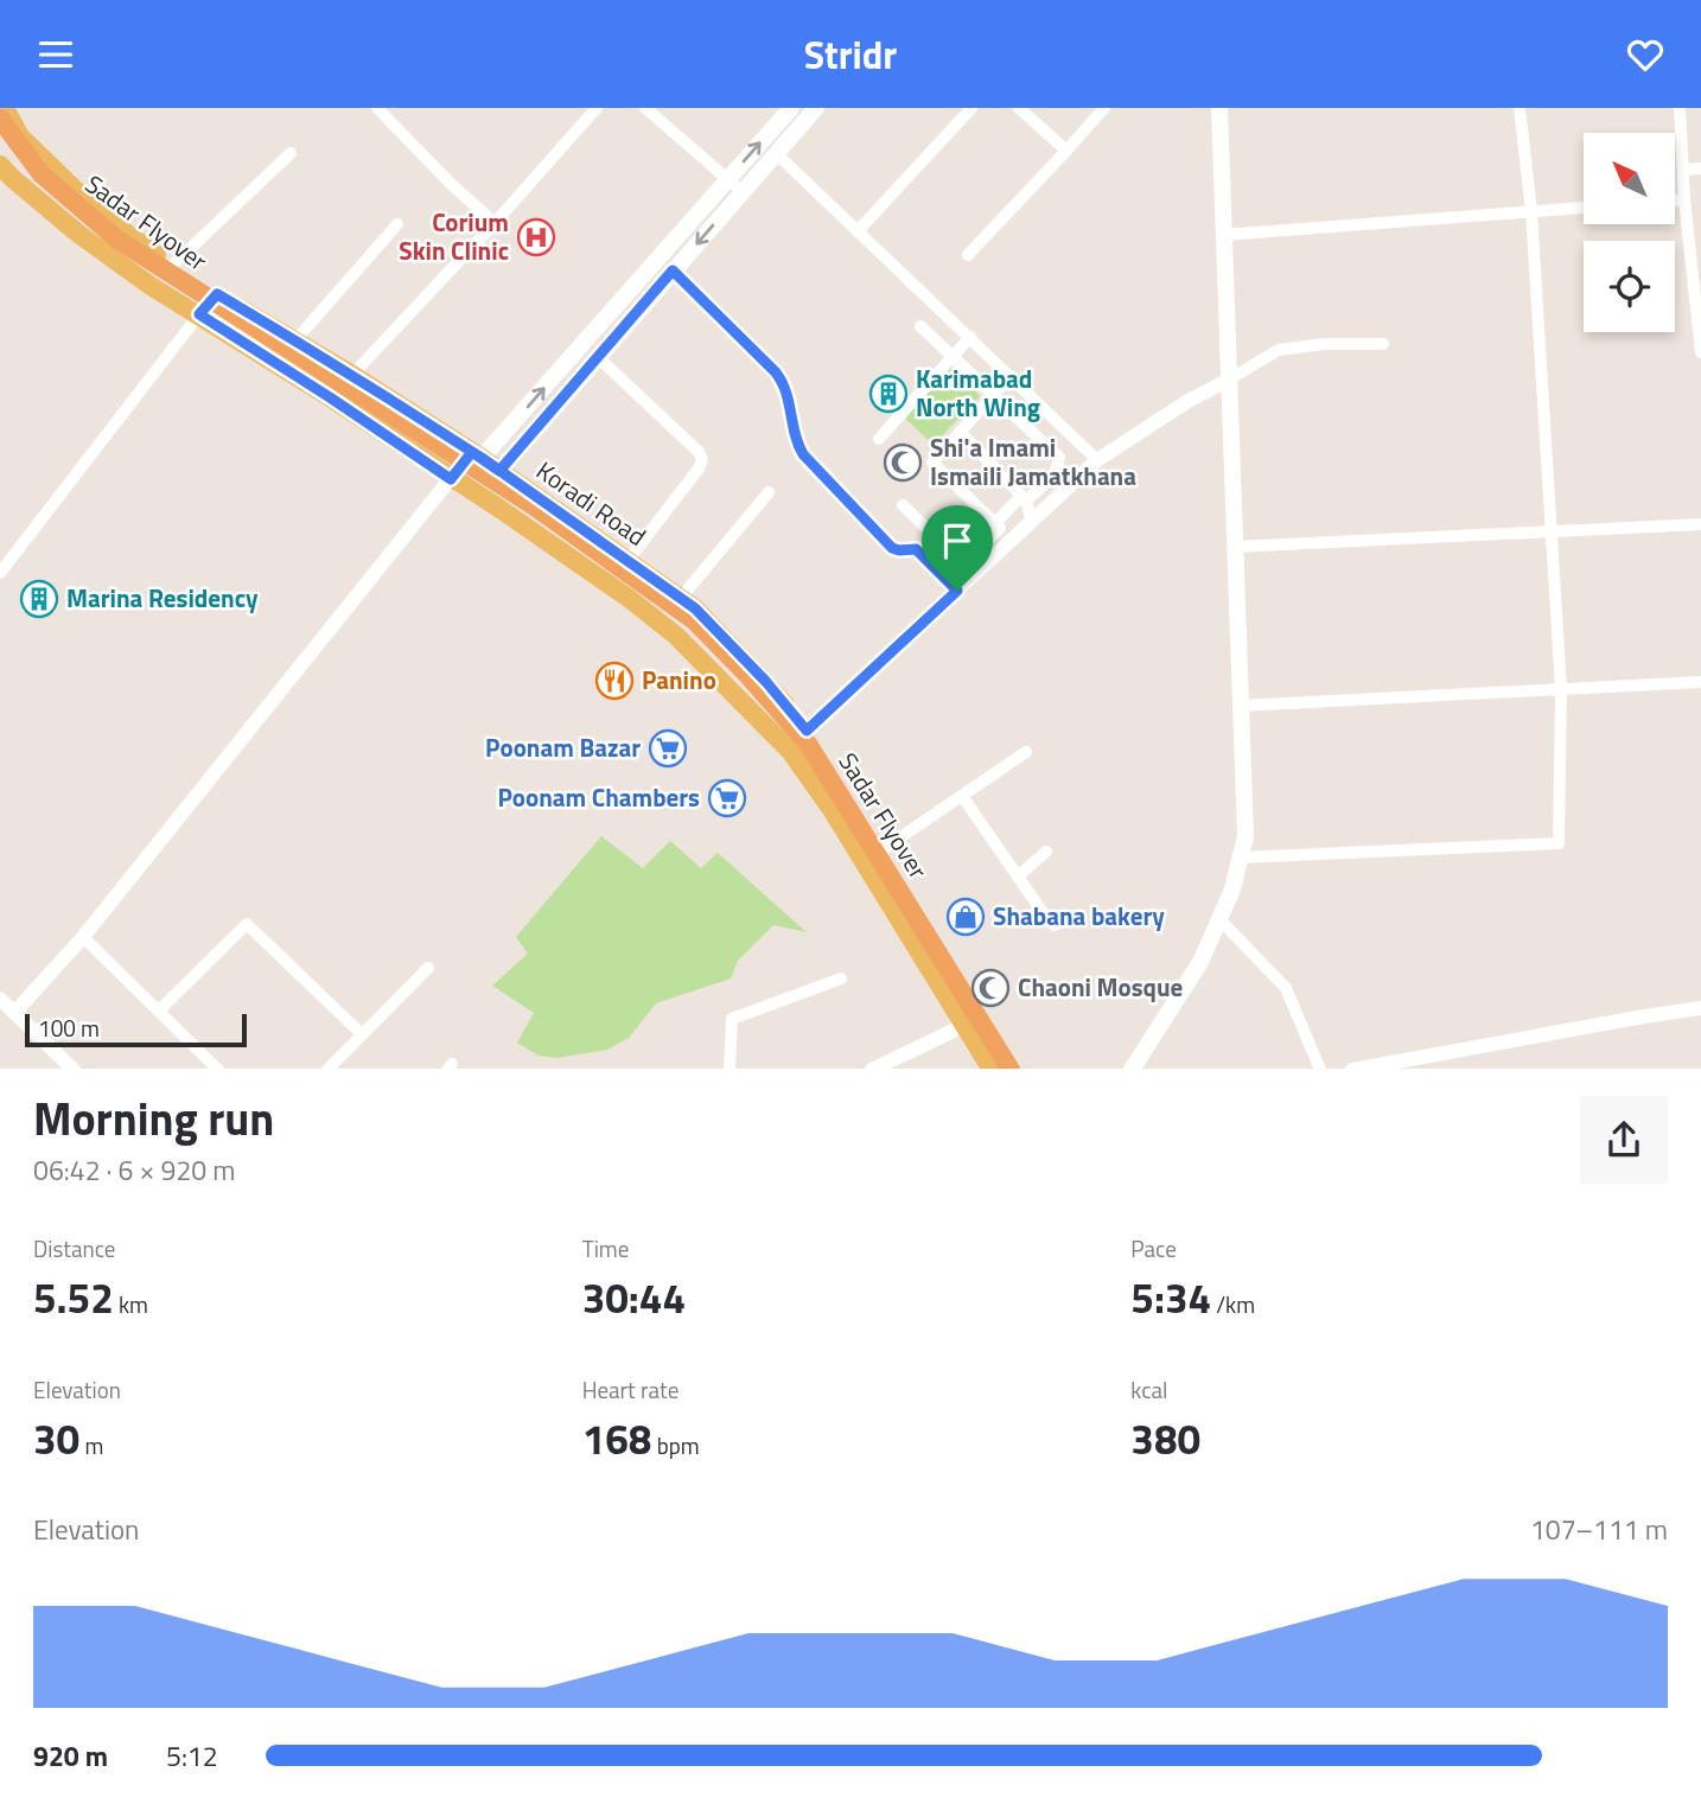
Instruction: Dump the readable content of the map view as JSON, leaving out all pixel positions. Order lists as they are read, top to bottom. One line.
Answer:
{"streets":{"highway":["Sadar Flyover"],"main road":["Koradi Road"]},"places":{"hospital":["Corium Skin Clinic"],"building":["Karimabad North Wing","Marina Residency"],"mosque":["Shi'a Imami Ismaili Jamatkhana","Chaoni Mosque"],"restaurant":["Panino"],"supermarket":["Poonam Bazar","Poonam Chambers"],"shop":["Shabana bakery"]},"scale_bar":"100 m","north":"top left","page":{"header":"Stridr","scale":"100 m","heading":["Morning run","06:42 · 6 × 920 m"],"stats":[["Distance","5.52 km"],["Time","30:44"],["Pace","5:34 /km"],["Elevation","30 m"],["Heart rate","168 bpm"],["kcal","380"]],"chart":["Elevation","107–111 m"],"list":[{"name":"920 m","note":"5:12"}]}}
